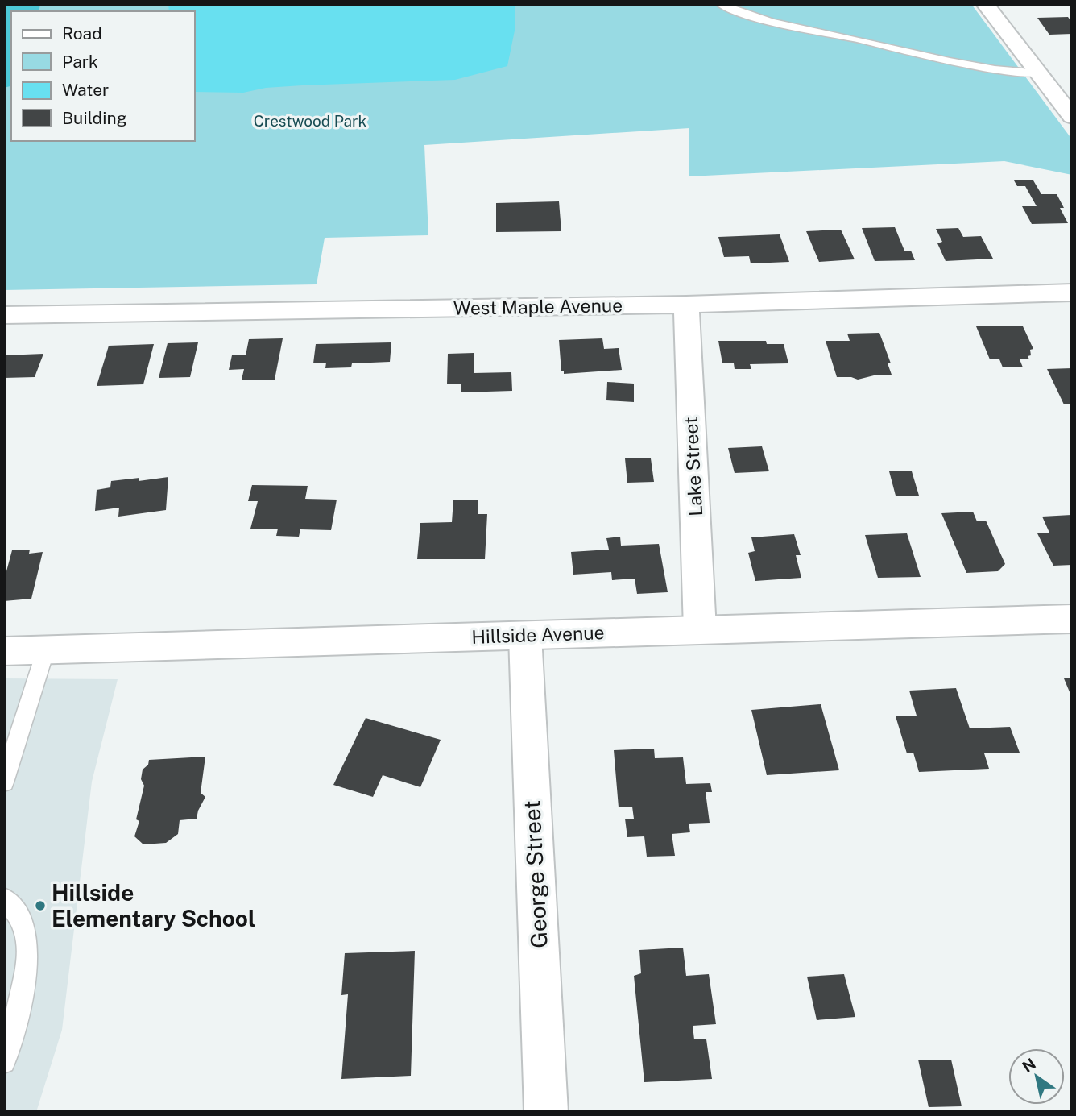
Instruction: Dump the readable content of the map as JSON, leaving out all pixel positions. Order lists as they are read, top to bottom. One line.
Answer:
{"streets":{"street":["West Maple Avenue","Lake Street","Hillside Avenue","George Street"]},"crossings":[["West Maple Avenue","Lake Street"],["Lake Street","Hillside Avenue"],["Hillside Avenue","George Street"]],"parks":["Crestwood Park"],"places":["Hillside Elementary School"],"legend":["Road","Park","Water","Building"],"north":"top left"}
